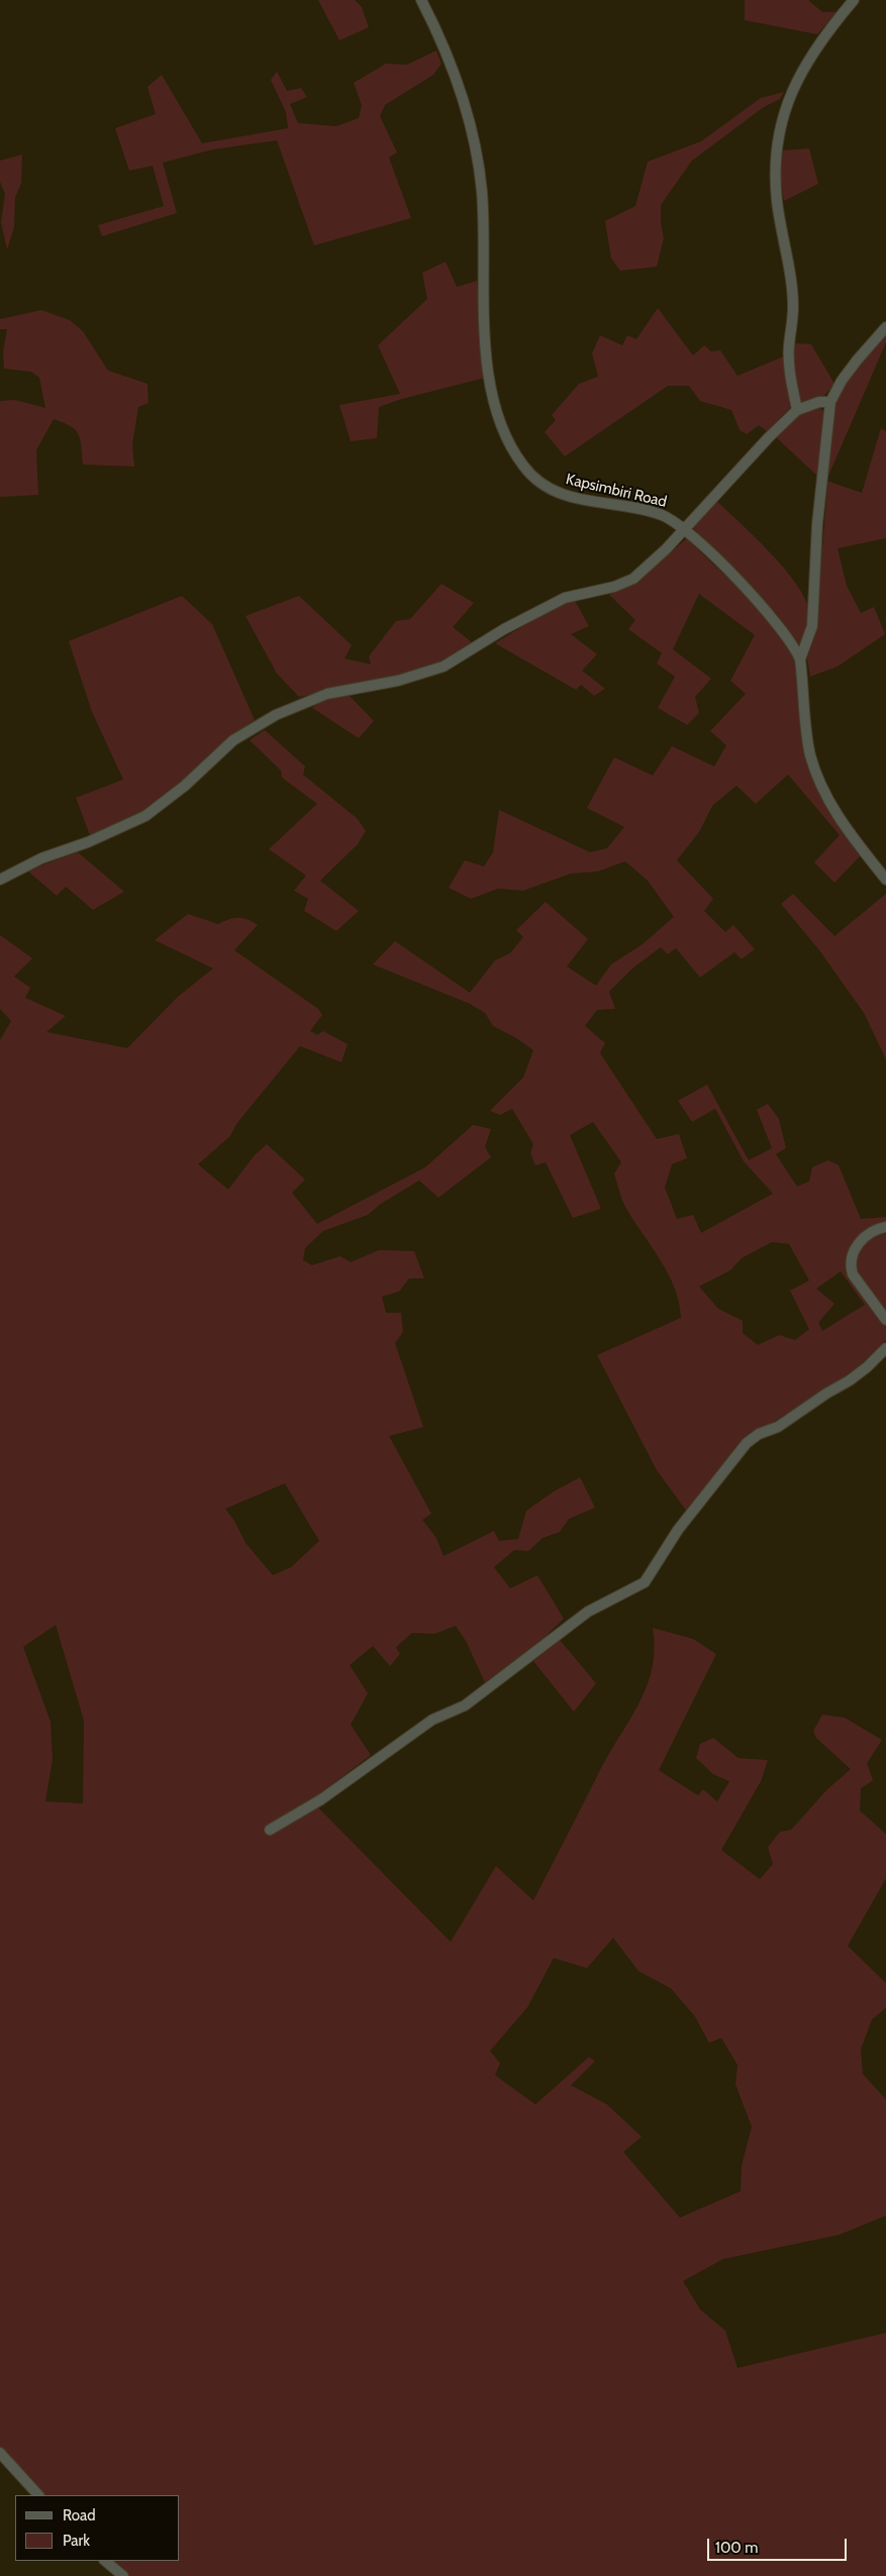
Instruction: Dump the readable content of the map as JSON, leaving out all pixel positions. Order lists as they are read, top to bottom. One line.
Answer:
{"streets":{"street":["Kapsimbiri Road"]},"legend":["Road","Park"],"scale_bar":"100 m"}
